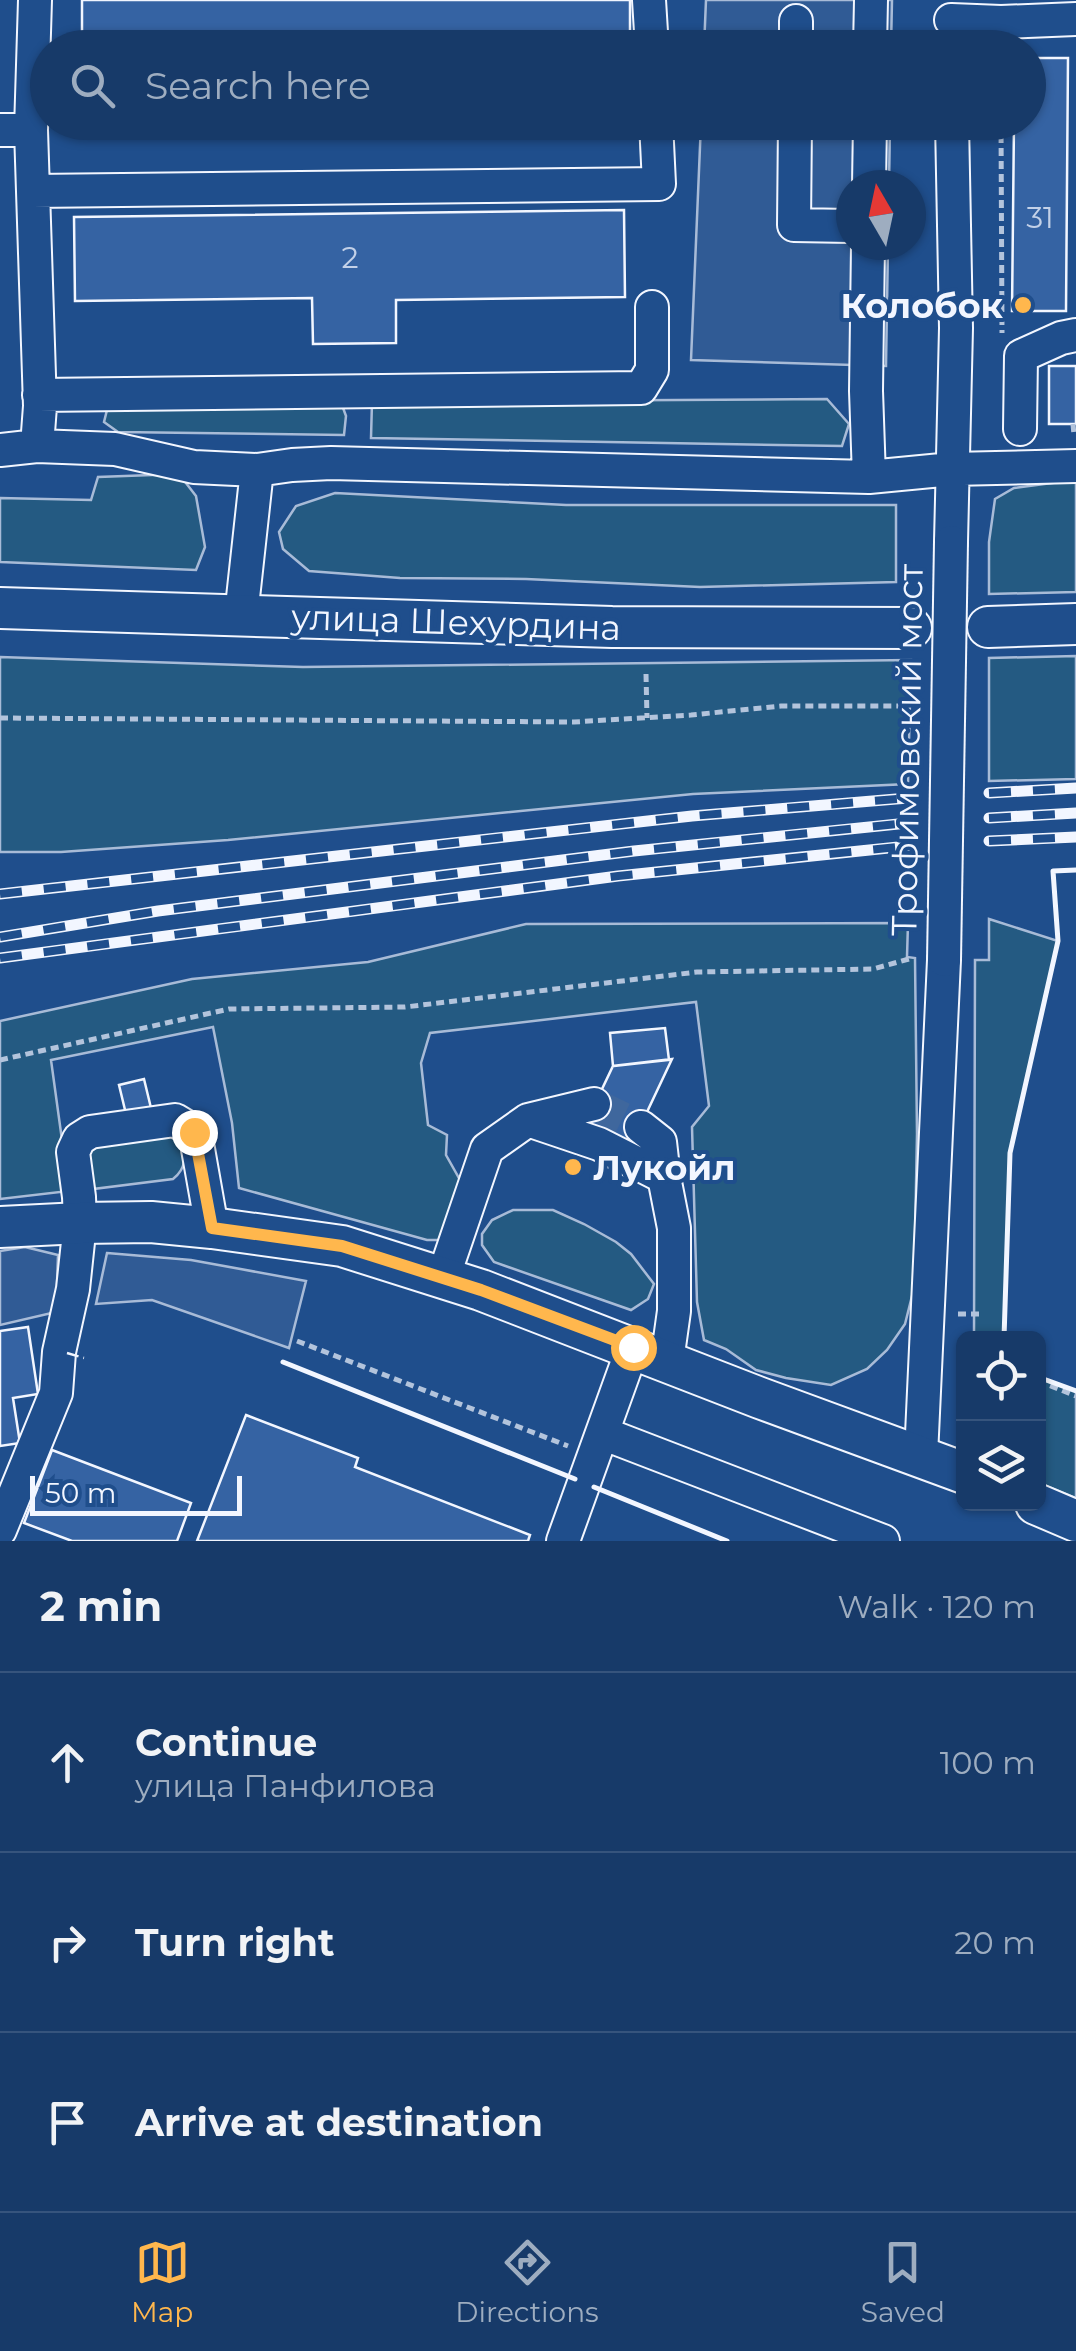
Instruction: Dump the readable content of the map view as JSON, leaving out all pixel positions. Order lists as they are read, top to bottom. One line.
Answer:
{"streets":{"main road":["улица Шехурдина"],"street":["Трофимовский мост"]},"places":["Колобок","Лукойл"],"house_numbers":["31","2"],"scale_bar":"50 m","north":"top","page":{"search":"Search here","scale":"50 m","heading":["2 min","Walk · 120 m"],"list":[["Continue","улица Панфилова","100 m"],["Turn right","20 m"],"Arrive at destination"],"nav":["Map","Directions","Saved"]}}
